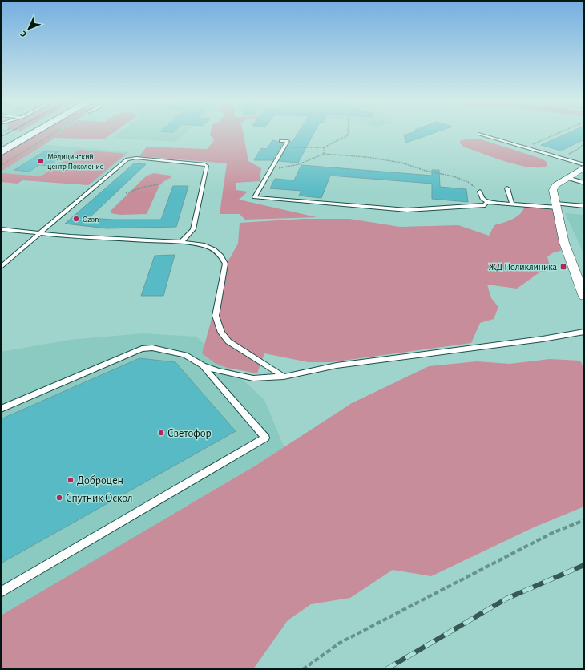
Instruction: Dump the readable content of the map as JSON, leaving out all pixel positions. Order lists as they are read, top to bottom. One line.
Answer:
{"places":{"other":["Медицинский центр Поколение","Ozon","Светофор","Доброцен","Спутник Оскол"],"transit":["ЖД Поликлиника"]},"north":"bottom left"}
